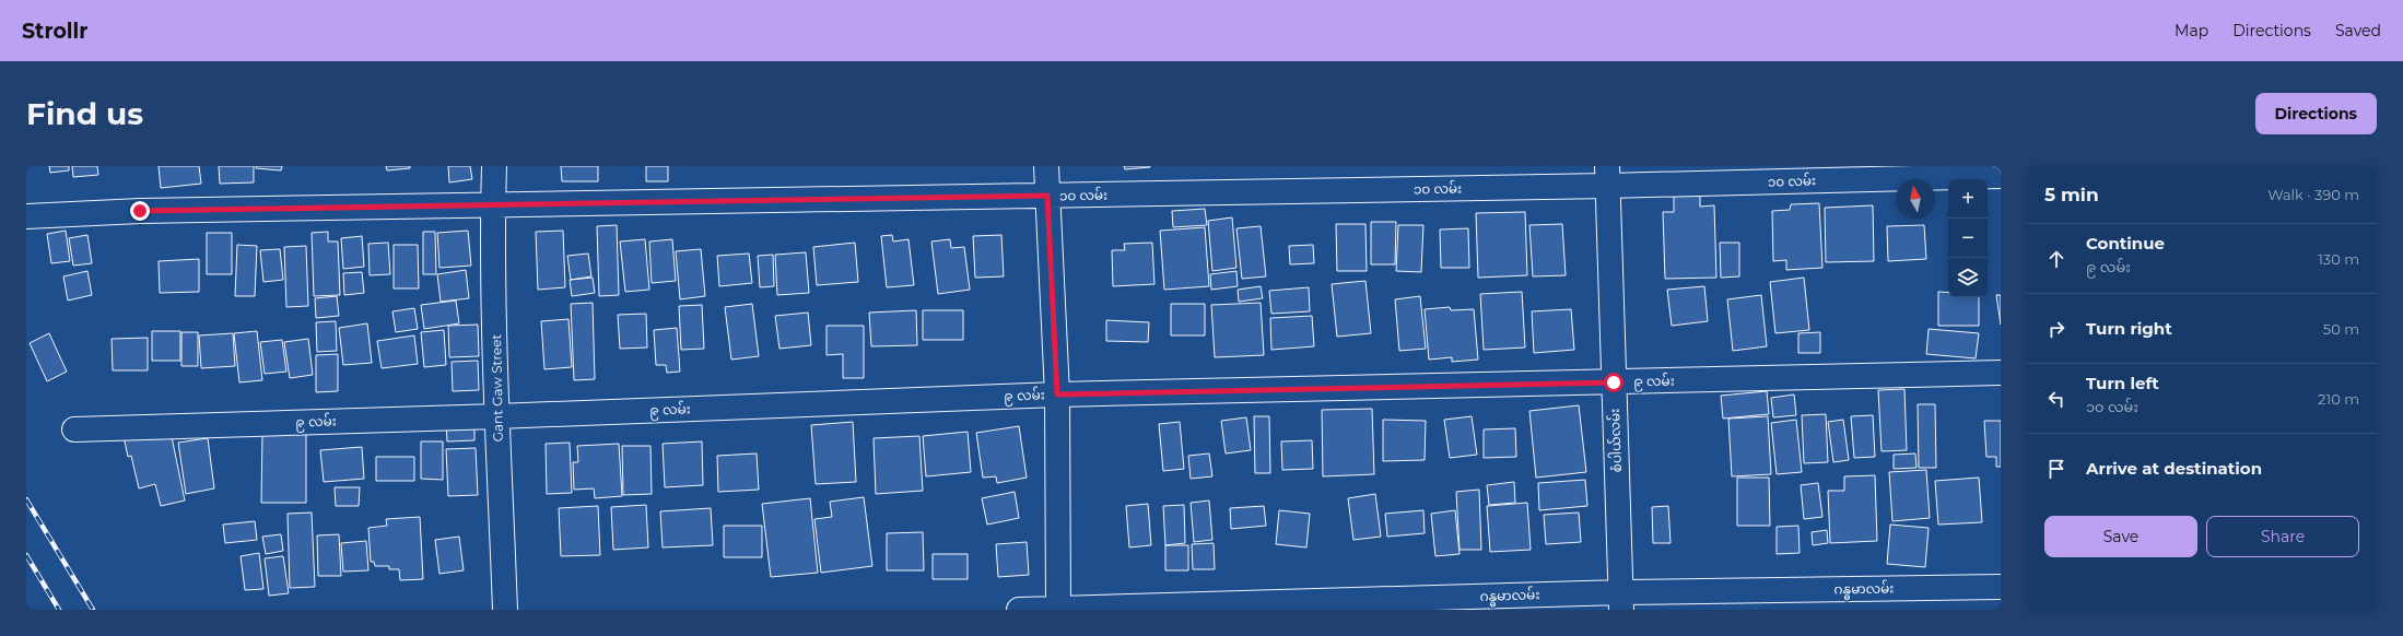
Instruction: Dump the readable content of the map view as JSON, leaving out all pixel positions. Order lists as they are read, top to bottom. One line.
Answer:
{"streets":{"street":["၁၀ လမ်း","၉ လမ်း","Gant Gaw Street","စံပါယ်လမ်း","ဂန္ဓမာလမ်း"]},"crossings":[["၁၀ လမ်း","Gant Gaw Street"],["၁၀ လမ်း","စံပါယ်လမ်း"],["၉ လမ်း","Gant Gaw Street"],["၉ လမ်း","စံပါယ်လမ်း"],["စံပါယ်လမ်း","ဂန္ဓမာလမ်း"]],"north":"top","page":{"header":"Strollr","nav":["Map","Directions","Saved"],"buttons":["Directions",["Save","Share"]],"title":"Find us","heading":["5 min","Walk · 390 m"],"map_buttons":["+","−"],"list":[["Continue","၉ လမ်း","130 m"],["Turn right","50 m"],["Turn left","၁၀ လမ်း","210 m"],"Arrive at destination"]}}
